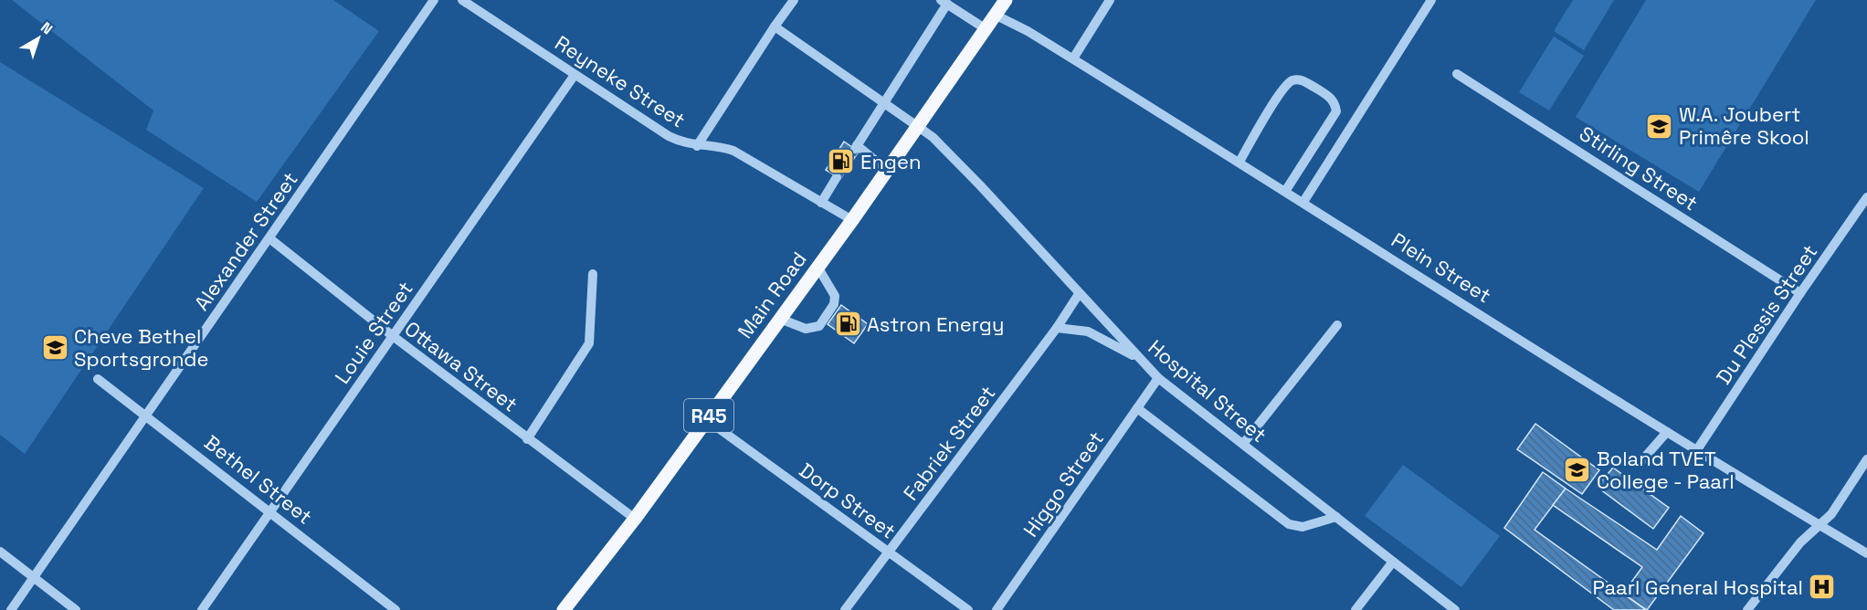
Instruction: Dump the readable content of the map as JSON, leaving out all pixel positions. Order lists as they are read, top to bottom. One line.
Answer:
{"streets":{"main road":["Main Road","R45"],"street":["Reyneke Street","Stirling Street","Alexander Street","Plein Street","Du Plessis Street","Louie Street","Ottawa Street","Hospital Street","Fabriek Street","Bethel Street","Higgo Street","Dorp Street"]},"crossings":[["Reyneke Street","Main Road"],["Reyneke Street","Louie Street"],["Stirling Street","Du Plessis Street"],["Alexander Street","Ottawa Street"],["Alexander Street","Bethel Street"],["Plein Street","Main Road"],["Plein Street","Du Plessis Street"],["Main Road","Ottawa Street"],["Main Road","Hospital Street"],["Main Road","Dorp Street"],["Louie Street","Ottawa Street"],["Louie Street","Bethel Street"],["Hospital Street","Fabriek Street"],["Hospital Street","Higgo Street"],["Fabriek Street","Dorp Street"]],"places":{"school or university":["W.A. Joubert Primêre Skool","Cheve Bethel Sportsgronde","Boland TVET College - Paarl"],"fuel station":["Engen","Astron Energy"],"hospital":["Paarl General Hospital"]},"north":"top right"}
